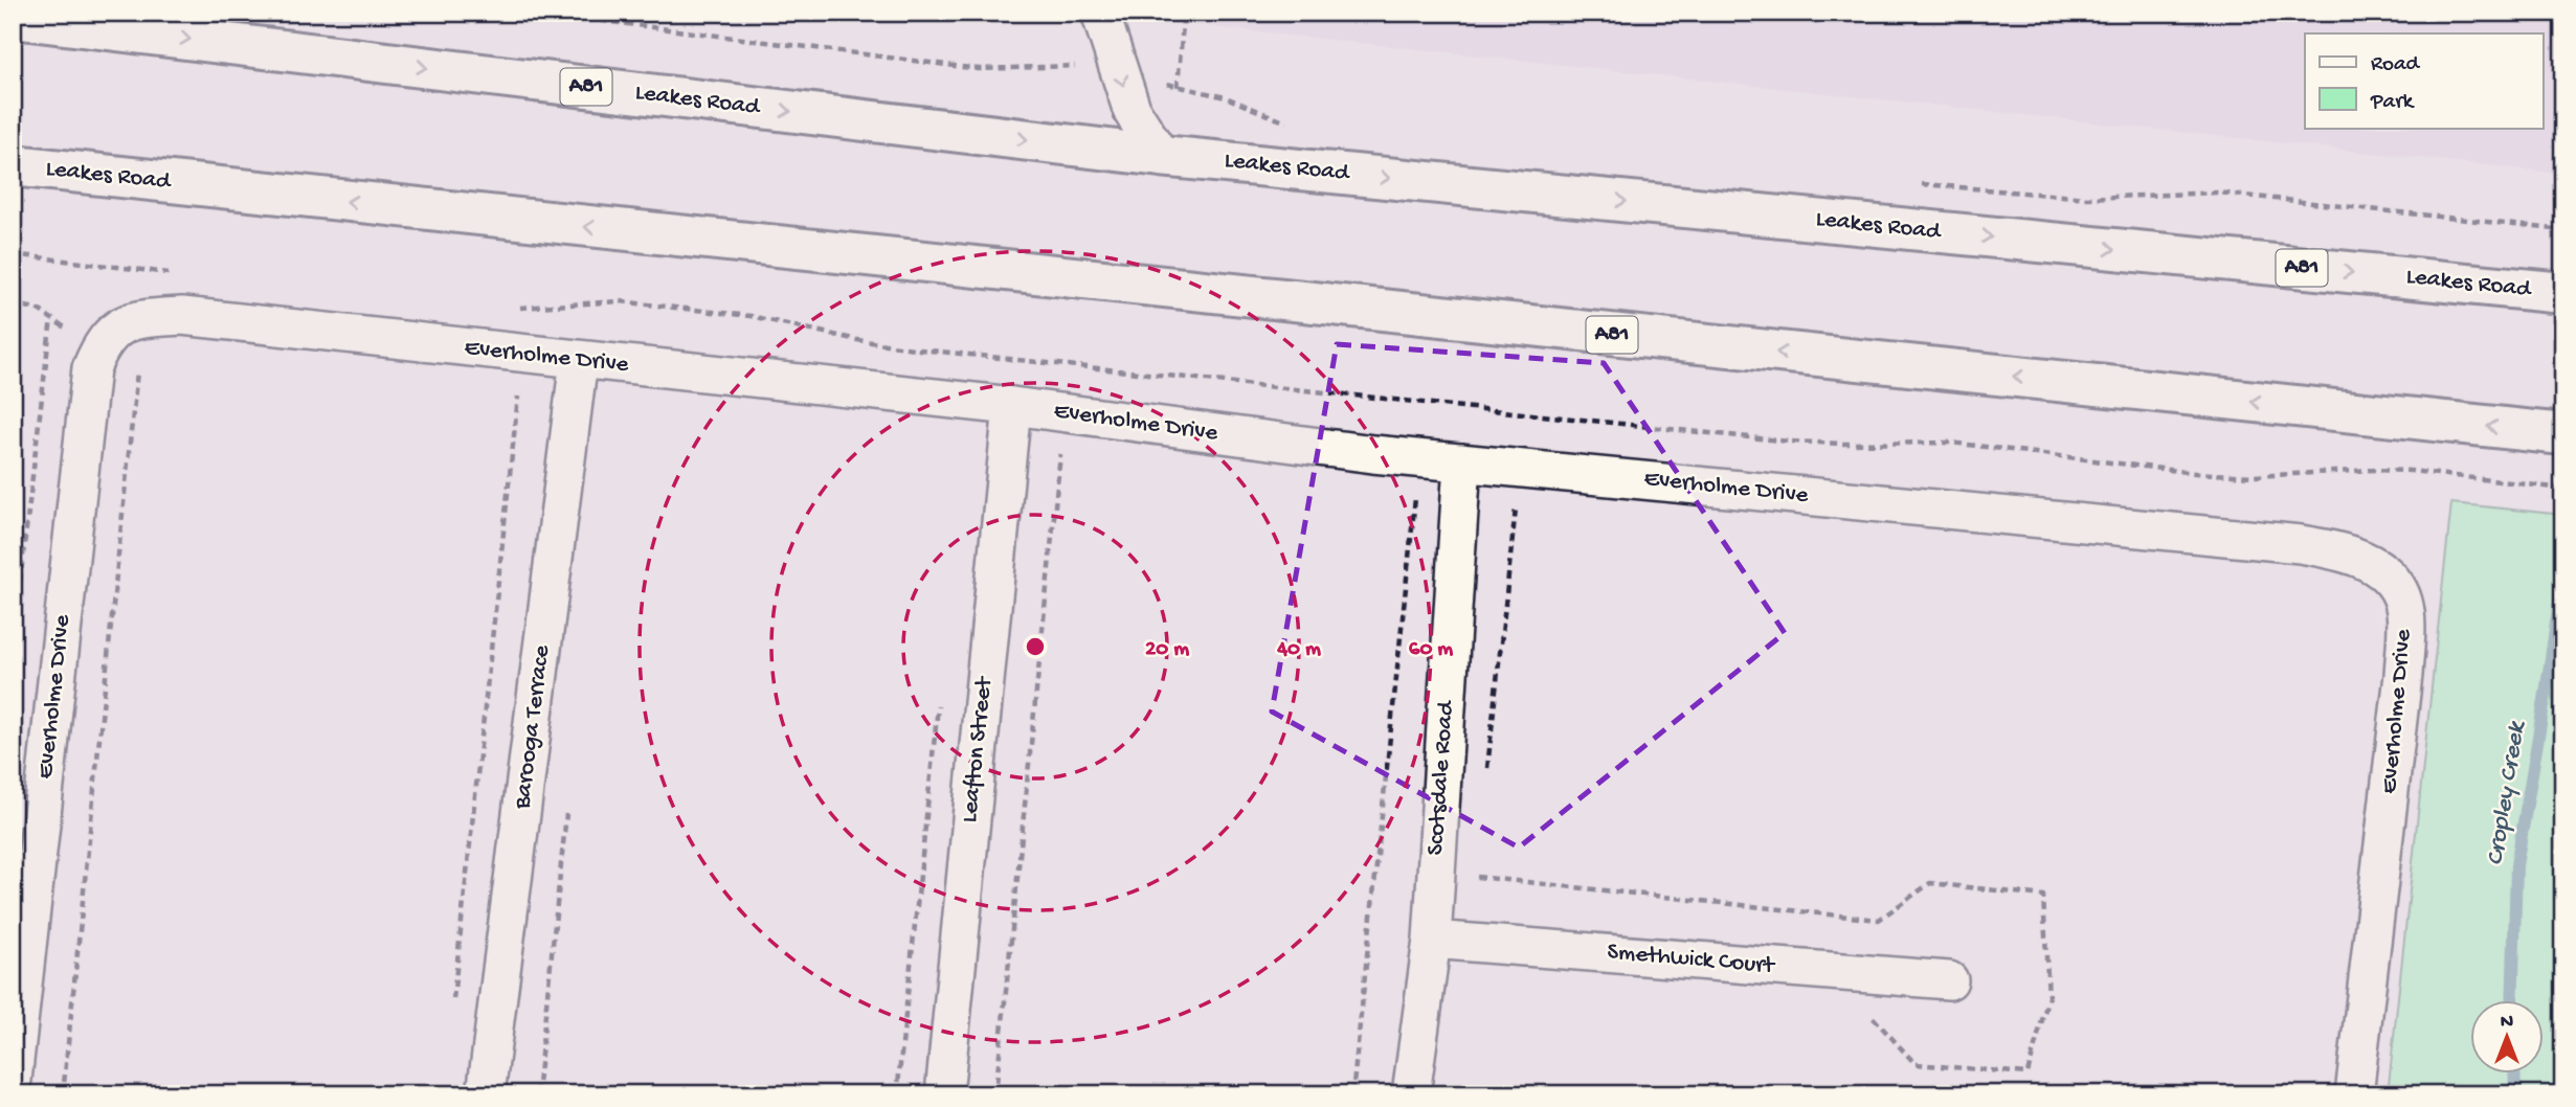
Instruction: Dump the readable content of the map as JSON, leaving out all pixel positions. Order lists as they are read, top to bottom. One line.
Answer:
{"streets":{"highway":["A81","Leakes Road"],"street":["Everholme Drive","Barooga Terrace","Leafton Street","Scotsdale Road","Smethwick Court"]},"crossings":[["Everholme Drive","Barooga Terrace"],["Everholme Drive","Leafton Street"],["Everholme Drive","Scotsdale Road"],["Scotsdale Road","Smethwick Court"]],"water":["Cropley Creek"],"legend":["Road","Park"],"north":"top","rings":["20 m","40 m","60 m"]}
